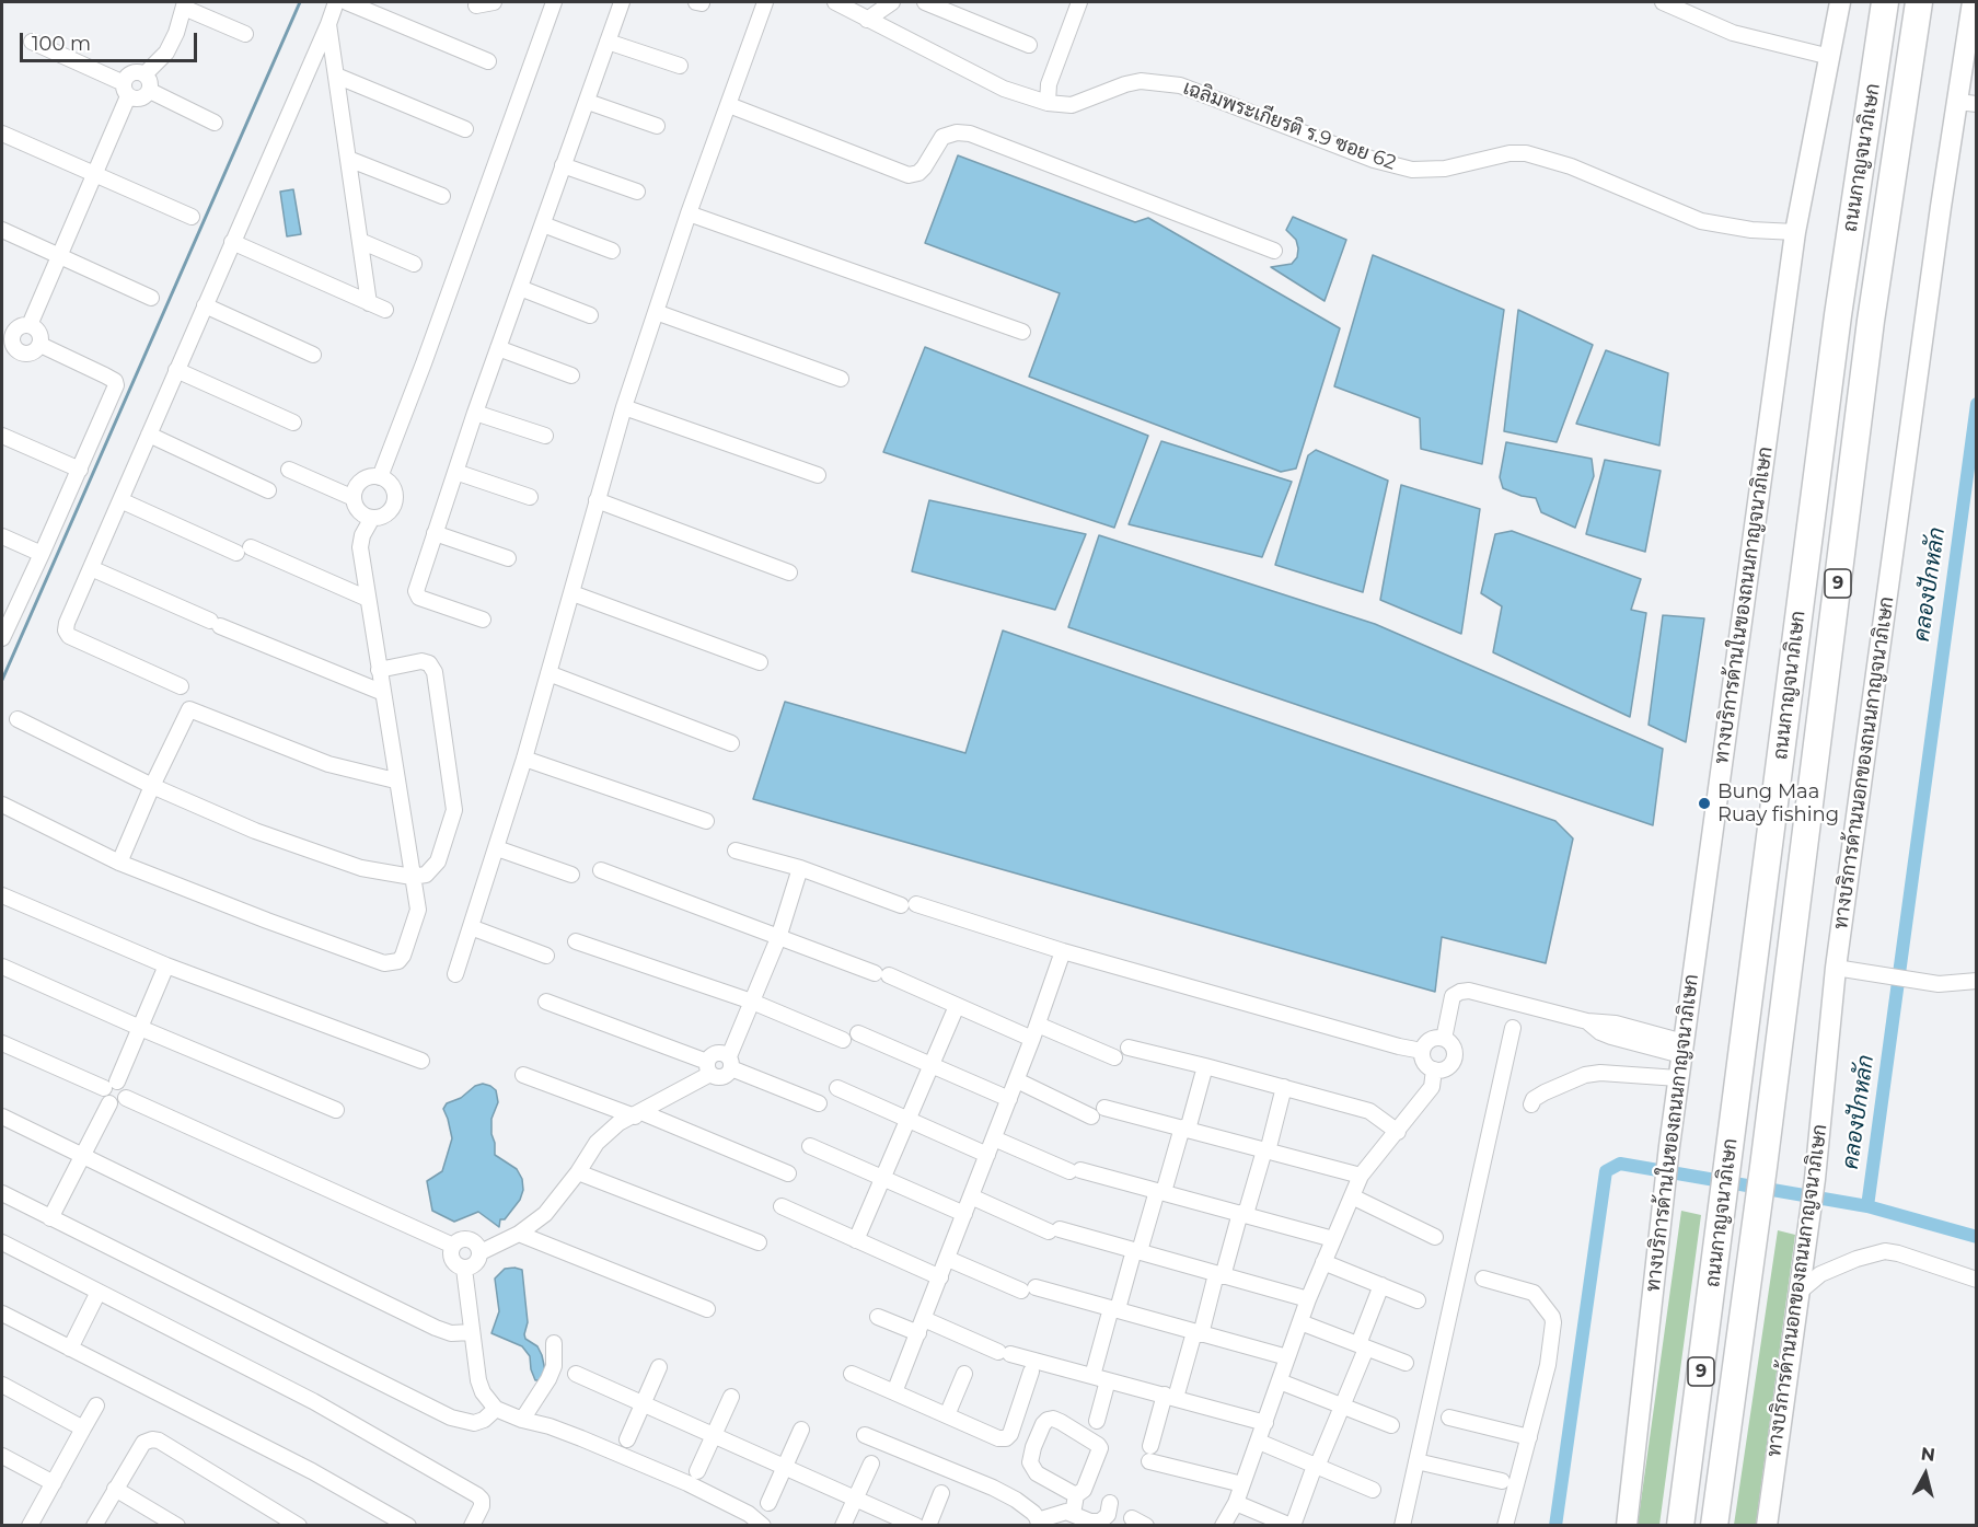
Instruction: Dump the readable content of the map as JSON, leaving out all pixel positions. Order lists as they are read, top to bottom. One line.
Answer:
{"streets":{"highway":["ถนนกาญจนาภิเษก","9"],"main road":["ทางบริการด้านในของถนนกาญจนาภิเษก","ทางบริการด้านนอกของถนนกาญจนาภิเษก"],"street":["เฉลิมพระเกียรติ ร.9 ซอย 62"]},"crossings":[["เฉลิมพระเกียรติ ร.9 ซอย 62","ทางบริการด้านในของถนนกาญจนาภิเษก"]],"water":["คลองปักหลัก"],"places":["Bung Maa Ruay fishing"],"scale_bar":"100 m","north":"top"}
